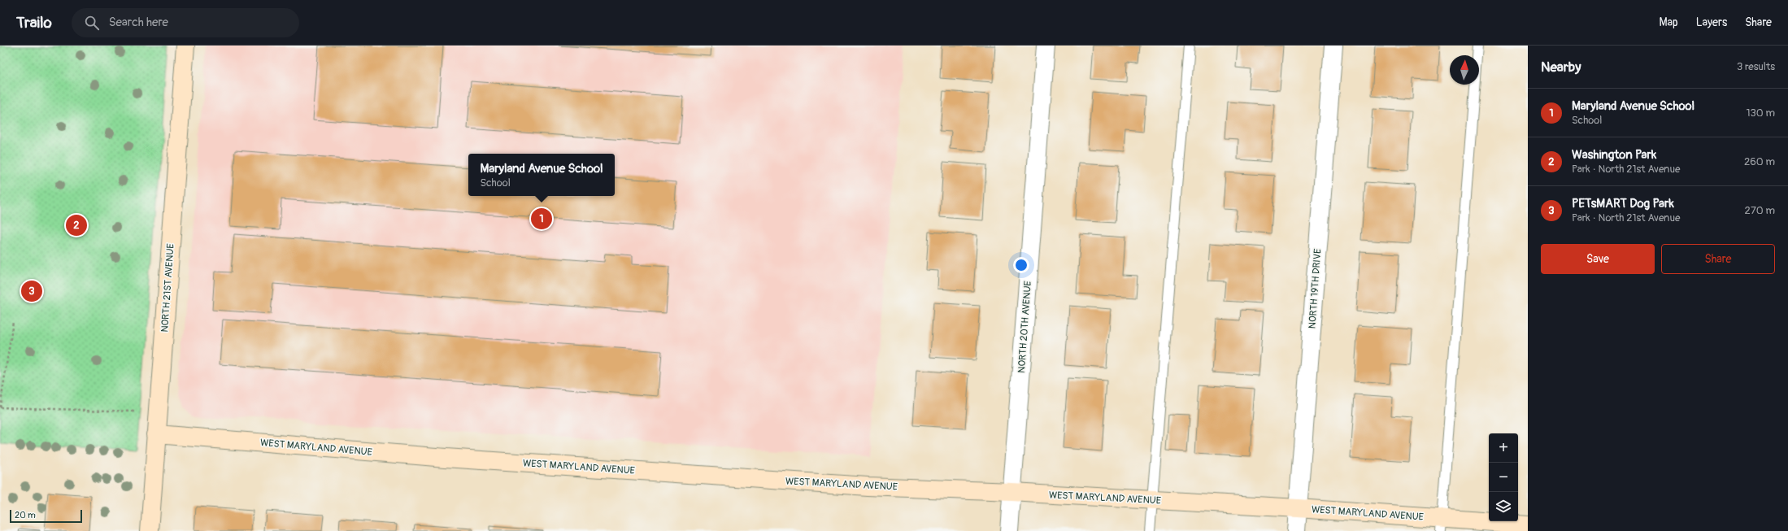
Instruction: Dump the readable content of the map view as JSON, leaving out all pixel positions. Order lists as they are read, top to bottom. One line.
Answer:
{"streets":{"street":["NORTH 21ST AVENUE","NORTH 19TH DRIVE","NORTH 20TH AVENUE","WEST MARYLAND AVENUE"]},"crossings":[["NORTH 21ST AVENUE","WEST MARYLAND AVENUE"],["NORTH 19TH DRIVE","WEST MARYLAND AVENUE"],["NORTH 20TH AVENUE","WEST MARYLAND AVENUE"]],"scale_bar":"20 m","north":"top","page":{"header":"Trailo","search":"Search here","nav":["Map","Layers","Share"],"heading":["Nearby","3 results"],"list":[{"mark":"1","name":"Maryland Avenue School","note":"School","value":"130 m"},{"mark":"2","name":"Washington Park","note":"Park · North 21st Avenue","value":"260 m"},{"mark":"3","name":"PETsMART Dog Park","note":"Park · North 21st Avenue","value":"270 m"}],"popup":["Maryland Avenue School","School"],"pins":["1","2","3"],"buttons":["Save","Share"],"map_buttons":["+","−"],"scale":"20 m"}}
